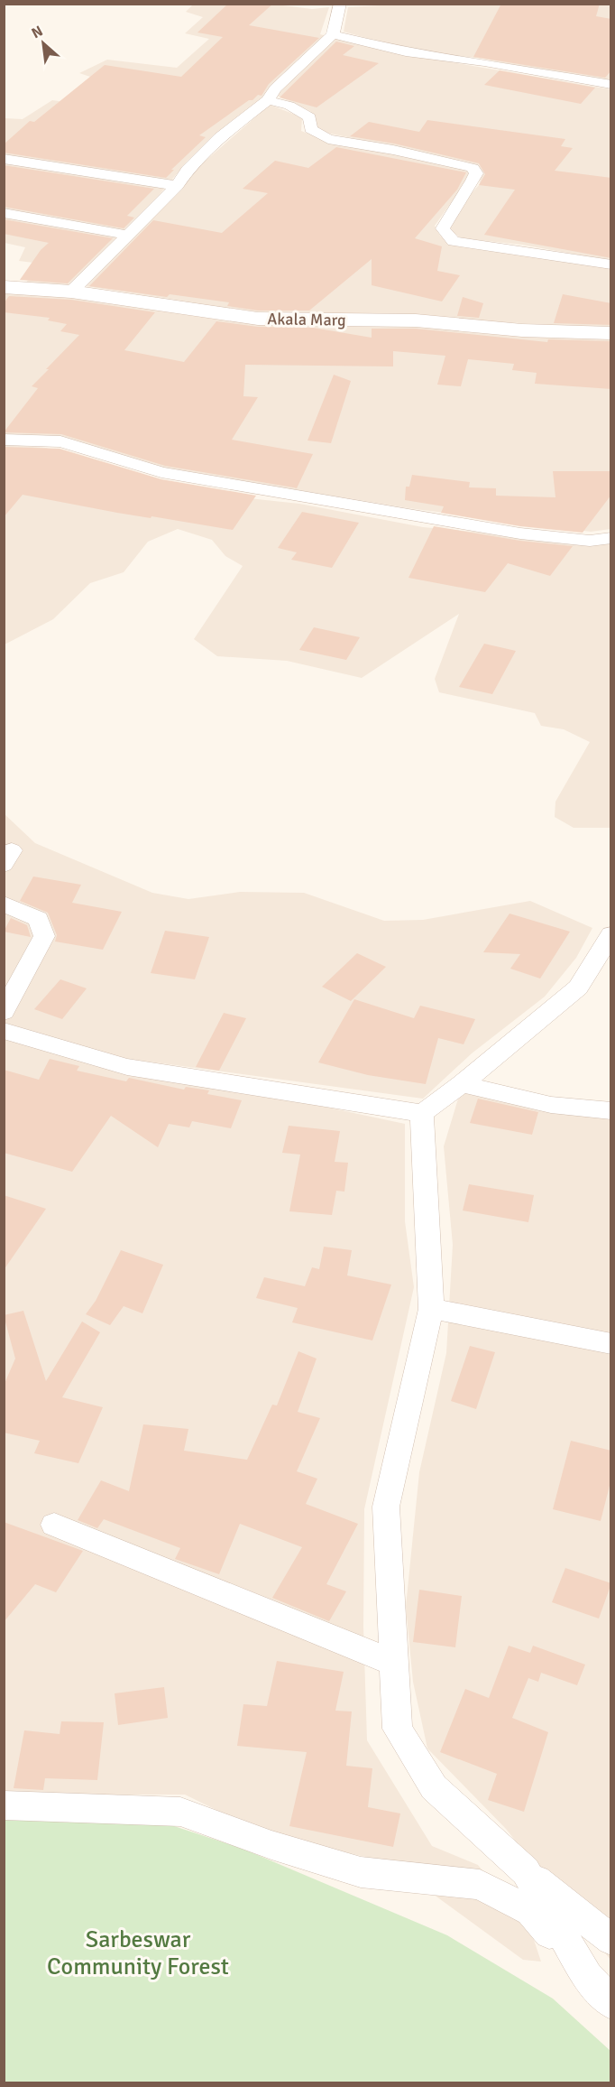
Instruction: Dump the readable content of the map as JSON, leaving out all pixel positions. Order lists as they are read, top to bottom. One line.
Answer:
{"streets":{"main road":["Akala Marg"]},"parks":["Sarbeswar Community Forest"],"north":"top left"}
